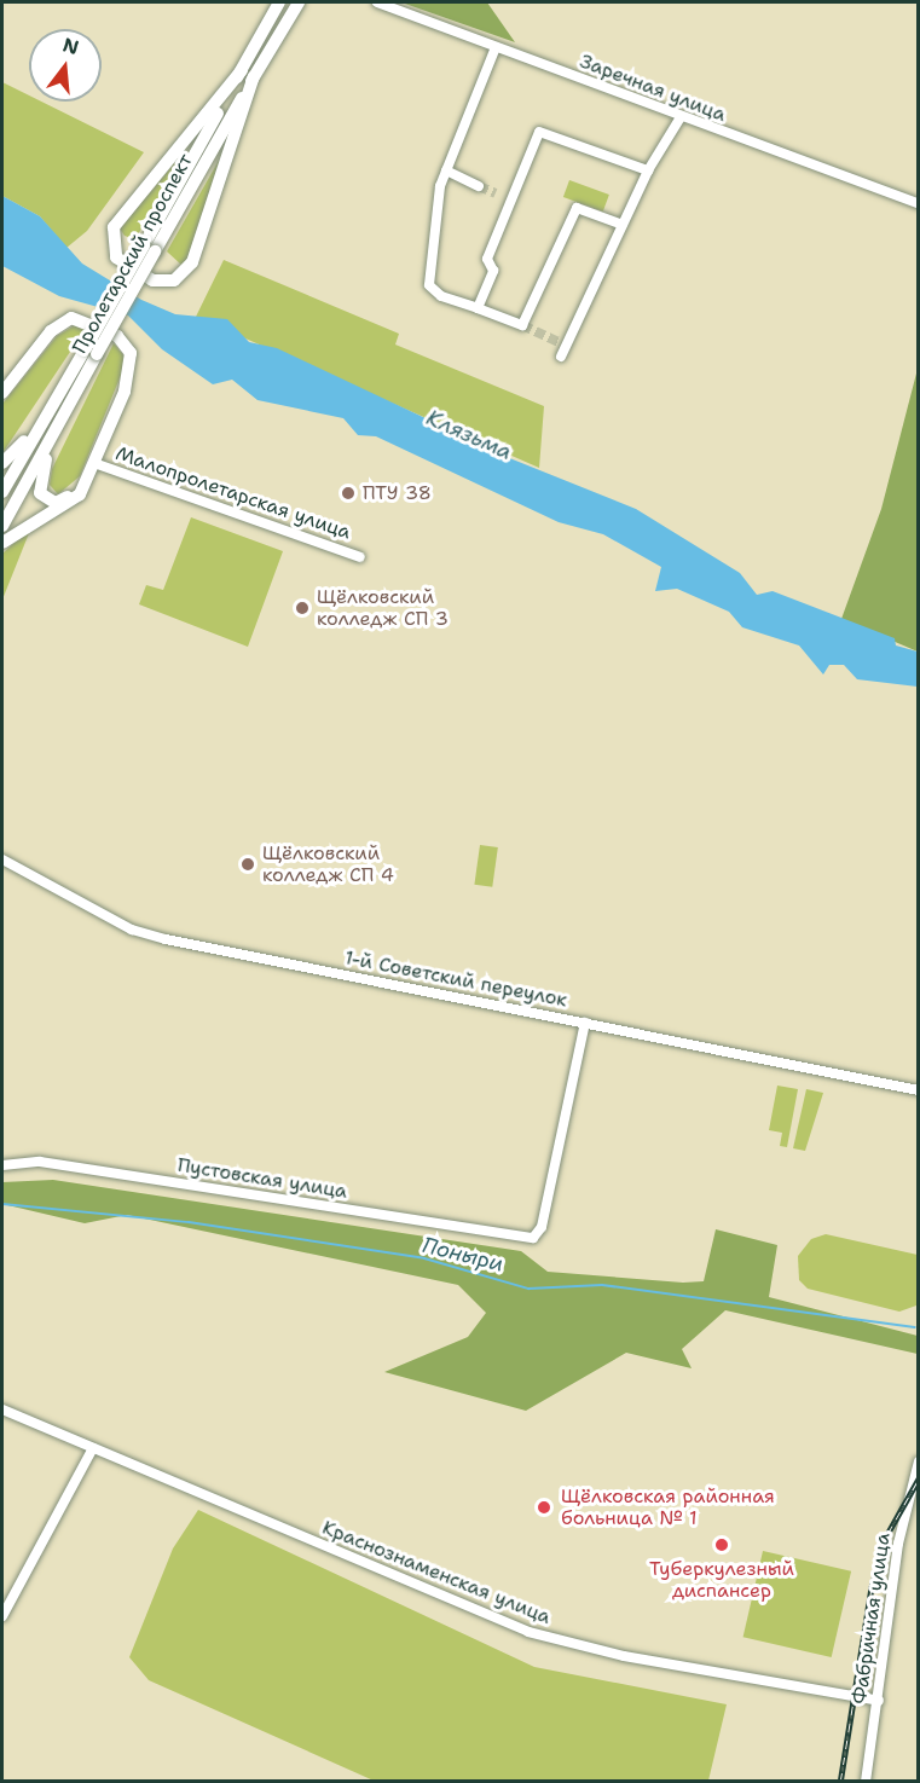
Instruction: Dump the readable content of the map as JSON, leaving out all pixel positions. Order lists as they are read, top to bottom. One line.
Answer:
{"streets":{"main road":["Пролетарский проспект"],"street":["Заречная улица","Малопролетарская улица","1-й Советский переулок","Пустовская улица","Краснознаменская улица","Фабричная улица"]},"crossings":[["1-й Советский переулок","Пустовская улица"],["Краснознаменская улица","Фабричная улица"]],"water":["Клязьма","Поныри"],"places":["ПТУ 38","Щёлковский колледж СП 3","Щёлковский колледж СП 4","Щёлковская районная больница № 1","Туберкулезный диспансер"],"north":"top"}
